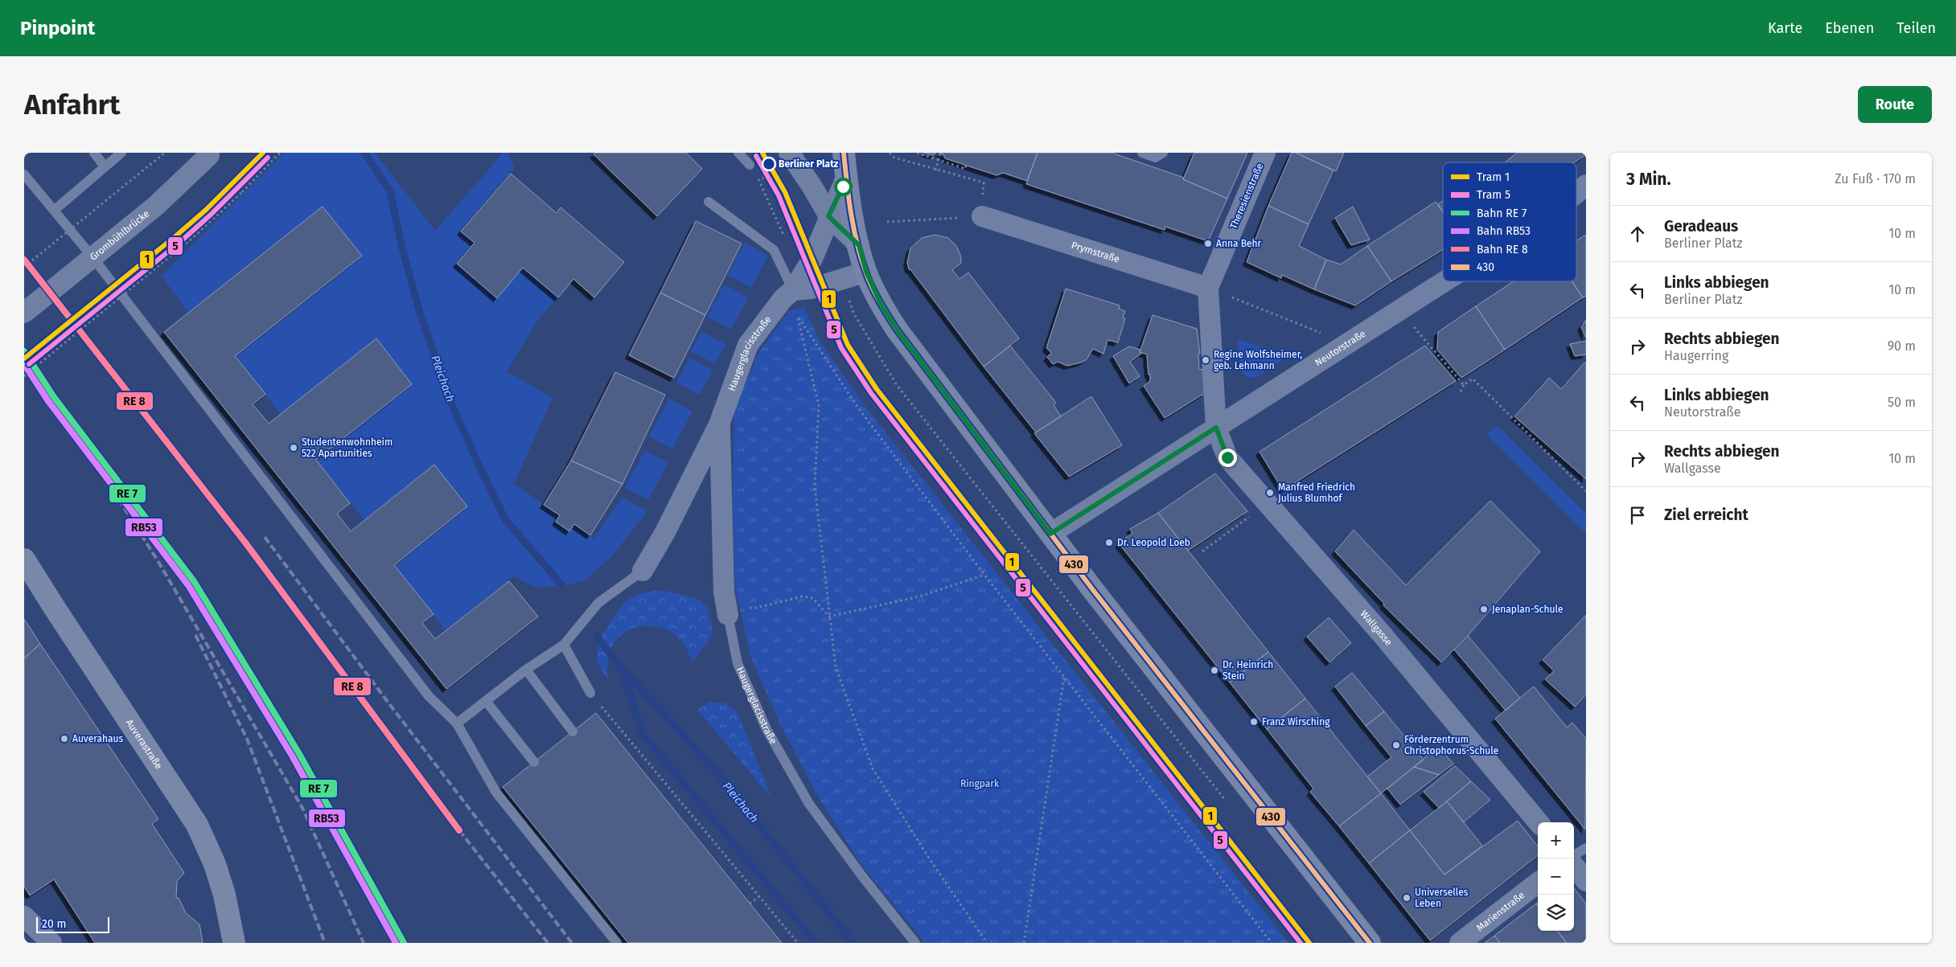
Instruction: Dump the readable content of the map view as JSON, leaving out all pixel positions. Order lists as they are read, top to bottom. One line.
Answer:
{"streets":{"main road":["Auverastraße"],"street":["Theresienstraße","Grombühlbrücke","Prymstraße","Neutorstraße","Haugerglacisstraße","Wallgasse","Marienstraße"]},"crossings":[["Theresienstraße","Prymstraße"],["Theresienstraße","Neutorstraße"],["Theresienstraße","Wallgasse"],["Neutorstraße","Wallgasse"]],"water":["Pleichach"],"parks":["Ringpark"],"places":["Berliner Platz","Anna Behr","Regine Wolfsheimer, geb. Lehmann","Studentenwohnheim 522 Apartunities","Manfred Friedrich Julius Blumhof","Dr. Leopold Loeb","Jenaplan-Schule","Dr. Heinrich Stein","Franz Wirsching","Auverahaus","Förderzentrum Christophorus-Schule","Universelles Leben"],"lines":["tram line 1","transit line 430","tram line 5","rail line RB53"],"legend":["Tram 1","Tram 5","Bahn RE 7","Bahn RB53","Bahn RE 8","430"],"scale_bar":"20 m","page":{"header":"Pinpoint","nav":["Karte","Ebenen","Teilen"],"buttons":"Route","title":"Anfahrt","heading":["3 Min.","Zu Fuß · 170 m"],"list":[["Geradeaus","Berliner Platz","10 m"],["Links abbiegen","Berliner Platz","10 m"],["Rechts abbiegen","Haugerring","90 m"],["Links abbiegen","Neutorstraße","50 m"],["Rechts abbiegen","Wallgasse","10 m"],"Ziel erreicht"],"map_buttons":["+","−"],"scale":"20 m"}}
